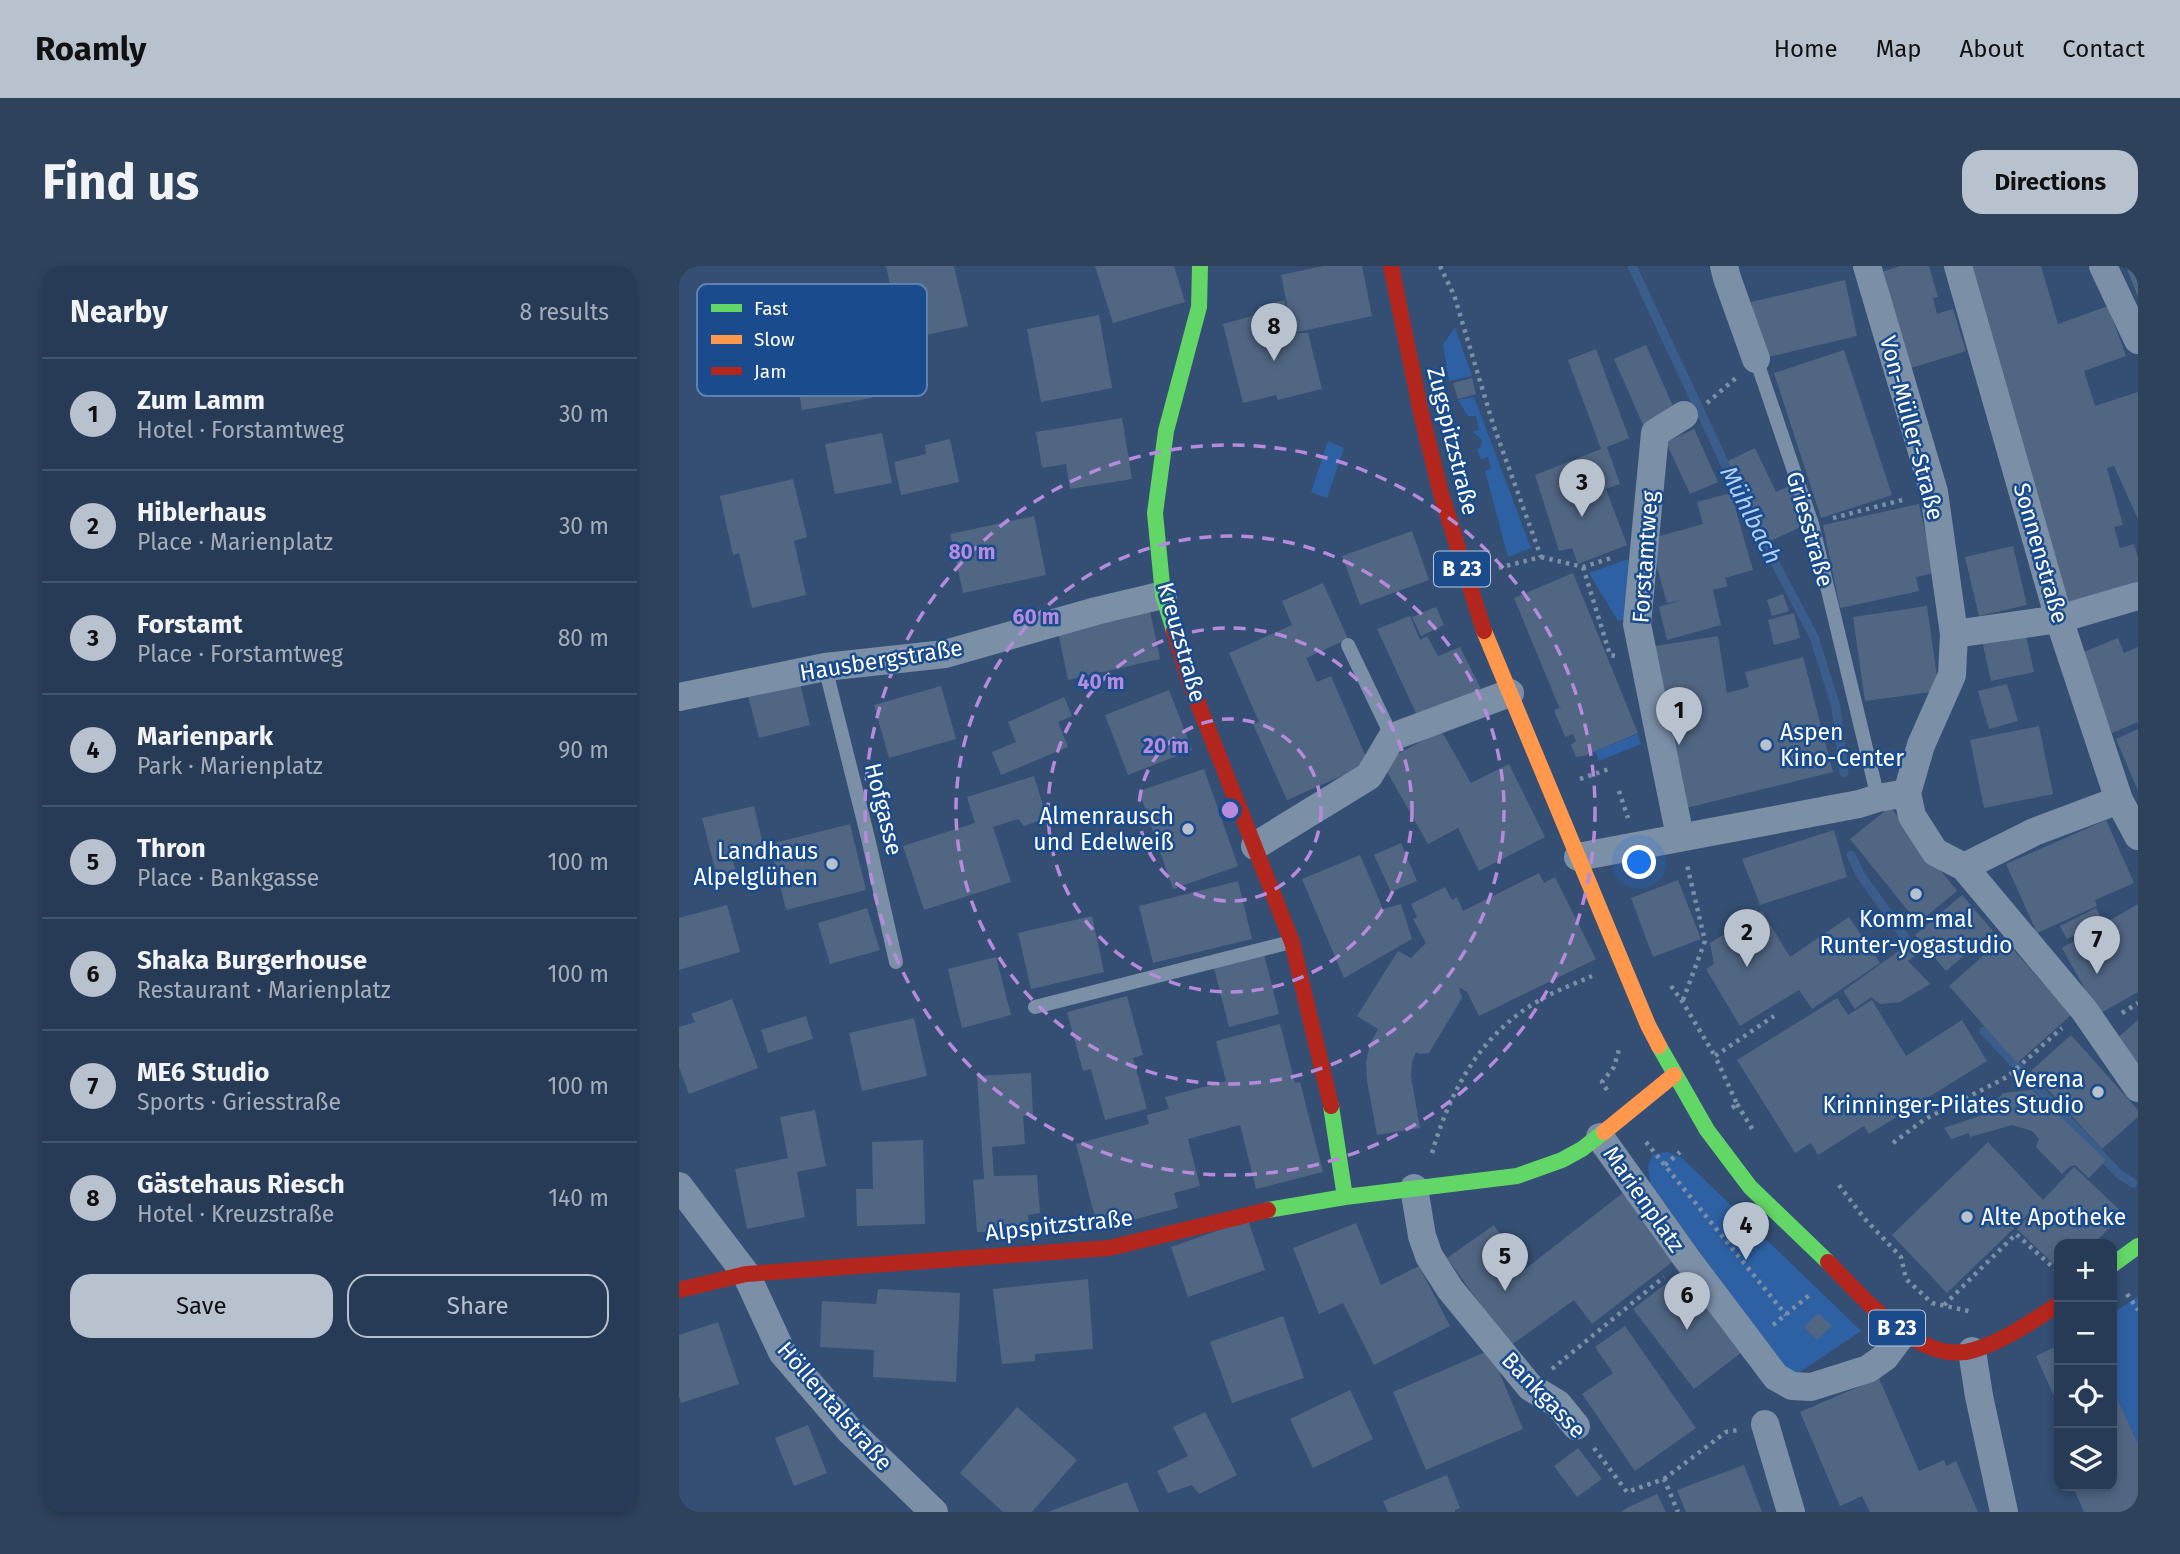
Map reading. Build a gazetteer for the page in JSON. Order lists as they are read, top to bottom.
{
  "streets": {
    "street": [
      "Von-Müller-Straße",
      "Zugspitzstraße",
      "Griesstraße",
      "Sonnenstraße",
      "Forstamtweg",
      "B 23",
      "Kreuzstraße",
      "Hausbergstraße",
      "Marienplatz",
      "Alpspitzstraße",
      "Bankgasse",
      "Höllentalstraße"
    ],
    "lane": ["Hofgasse"]
  },
  "crossings": [
    ["Zugspitzstraße", "B 23"],
    ["B 23", "Marienplatz"],
    ["Kreuzstraße", "Hausbergstraße"],
    ["Kreuzstraße", "Alpspitzstraße"],
    ["Hausbergstraße", "Hofgasse"],
    ["Marienplatz", "Alpspitzstraße"],
    ["Marienplatz", "Bankgasse"],
    ["Alpspitzstraße", "Bankgasse"],
    ["Alpspitzstraße", "Höllentalstraße"]
  ],
  "water": ["Mühlbach"],
  "places": [
    "Aspen Kino-Center",
    "Almenrausch und Edelweiß",
    "Landhaus Alpelglühen",
    "Komm-mal Runter-yogastudio",
    "Verena Krinninger-Pilates Studio",
    "Alte Apotheke"
  ],
  "legend": ["Fast", "Slow", "Jam"],
  "page": {
    "header": "Roamly",
    "nav": [
      "Home",
      "Map",
      "About",
      "Contact"
    ],
    "buttons": [
      "Directions",
      ["Save", "Share"]
    ],
    "title": "Find us",
    "heading": ["Nearby", "8 results"],
    "pins": [
      "8",
      "3",
      "1",
      "2",
      "7",
      "4",
      "5",
      "6"
    ],
    "list": [
      {
        "mark": "1",
        "name": "Zum Lamm",
        "note": "Hotel · Forstamtweg",
        "value": "30 m"
      },
      {
        "mark": "2",
        "name": "Hiblerhaus",
        "note": "Place · Marienplatz",
        "value": "30 m"
      },
      {
        "mark": "3",
        "name": "Forstamt",
        "note": "Place · Forstamtweg",
        "value": "80 m"
      },
      {
        "mark": "4",
        "name": "Marienpark",
        "note": "Park · Marienplatz",
        "value": "90 m"
      },
      {
        "mark": "5",
        "name": "Thron",
        "note": "Place · Bankgasse",
        "value": "100 m"
      },
      {
        "mark": "6",
        "name": "Shaka Burgerhouse",
        "note": "Restaurant · Marienplatz",
        "value": "100 m"
      },
      {
        "mark": "7",
        "name": "ME6 Studio",
        "note": "Sports · Griesstraße",
        "value": "100 m"
      },
      {
        "mark": "8",
        "name": "Gästehaus Riesch",
        "note": "Hotel · Kreuzstraße",
        "value": "140 m"
      }
    ],
    "map_buttons": ["+", "−"]
  },
  "rings": [
    "80 m",
    "60 m",
    "40 m",
    "20 m"
  ]
}
